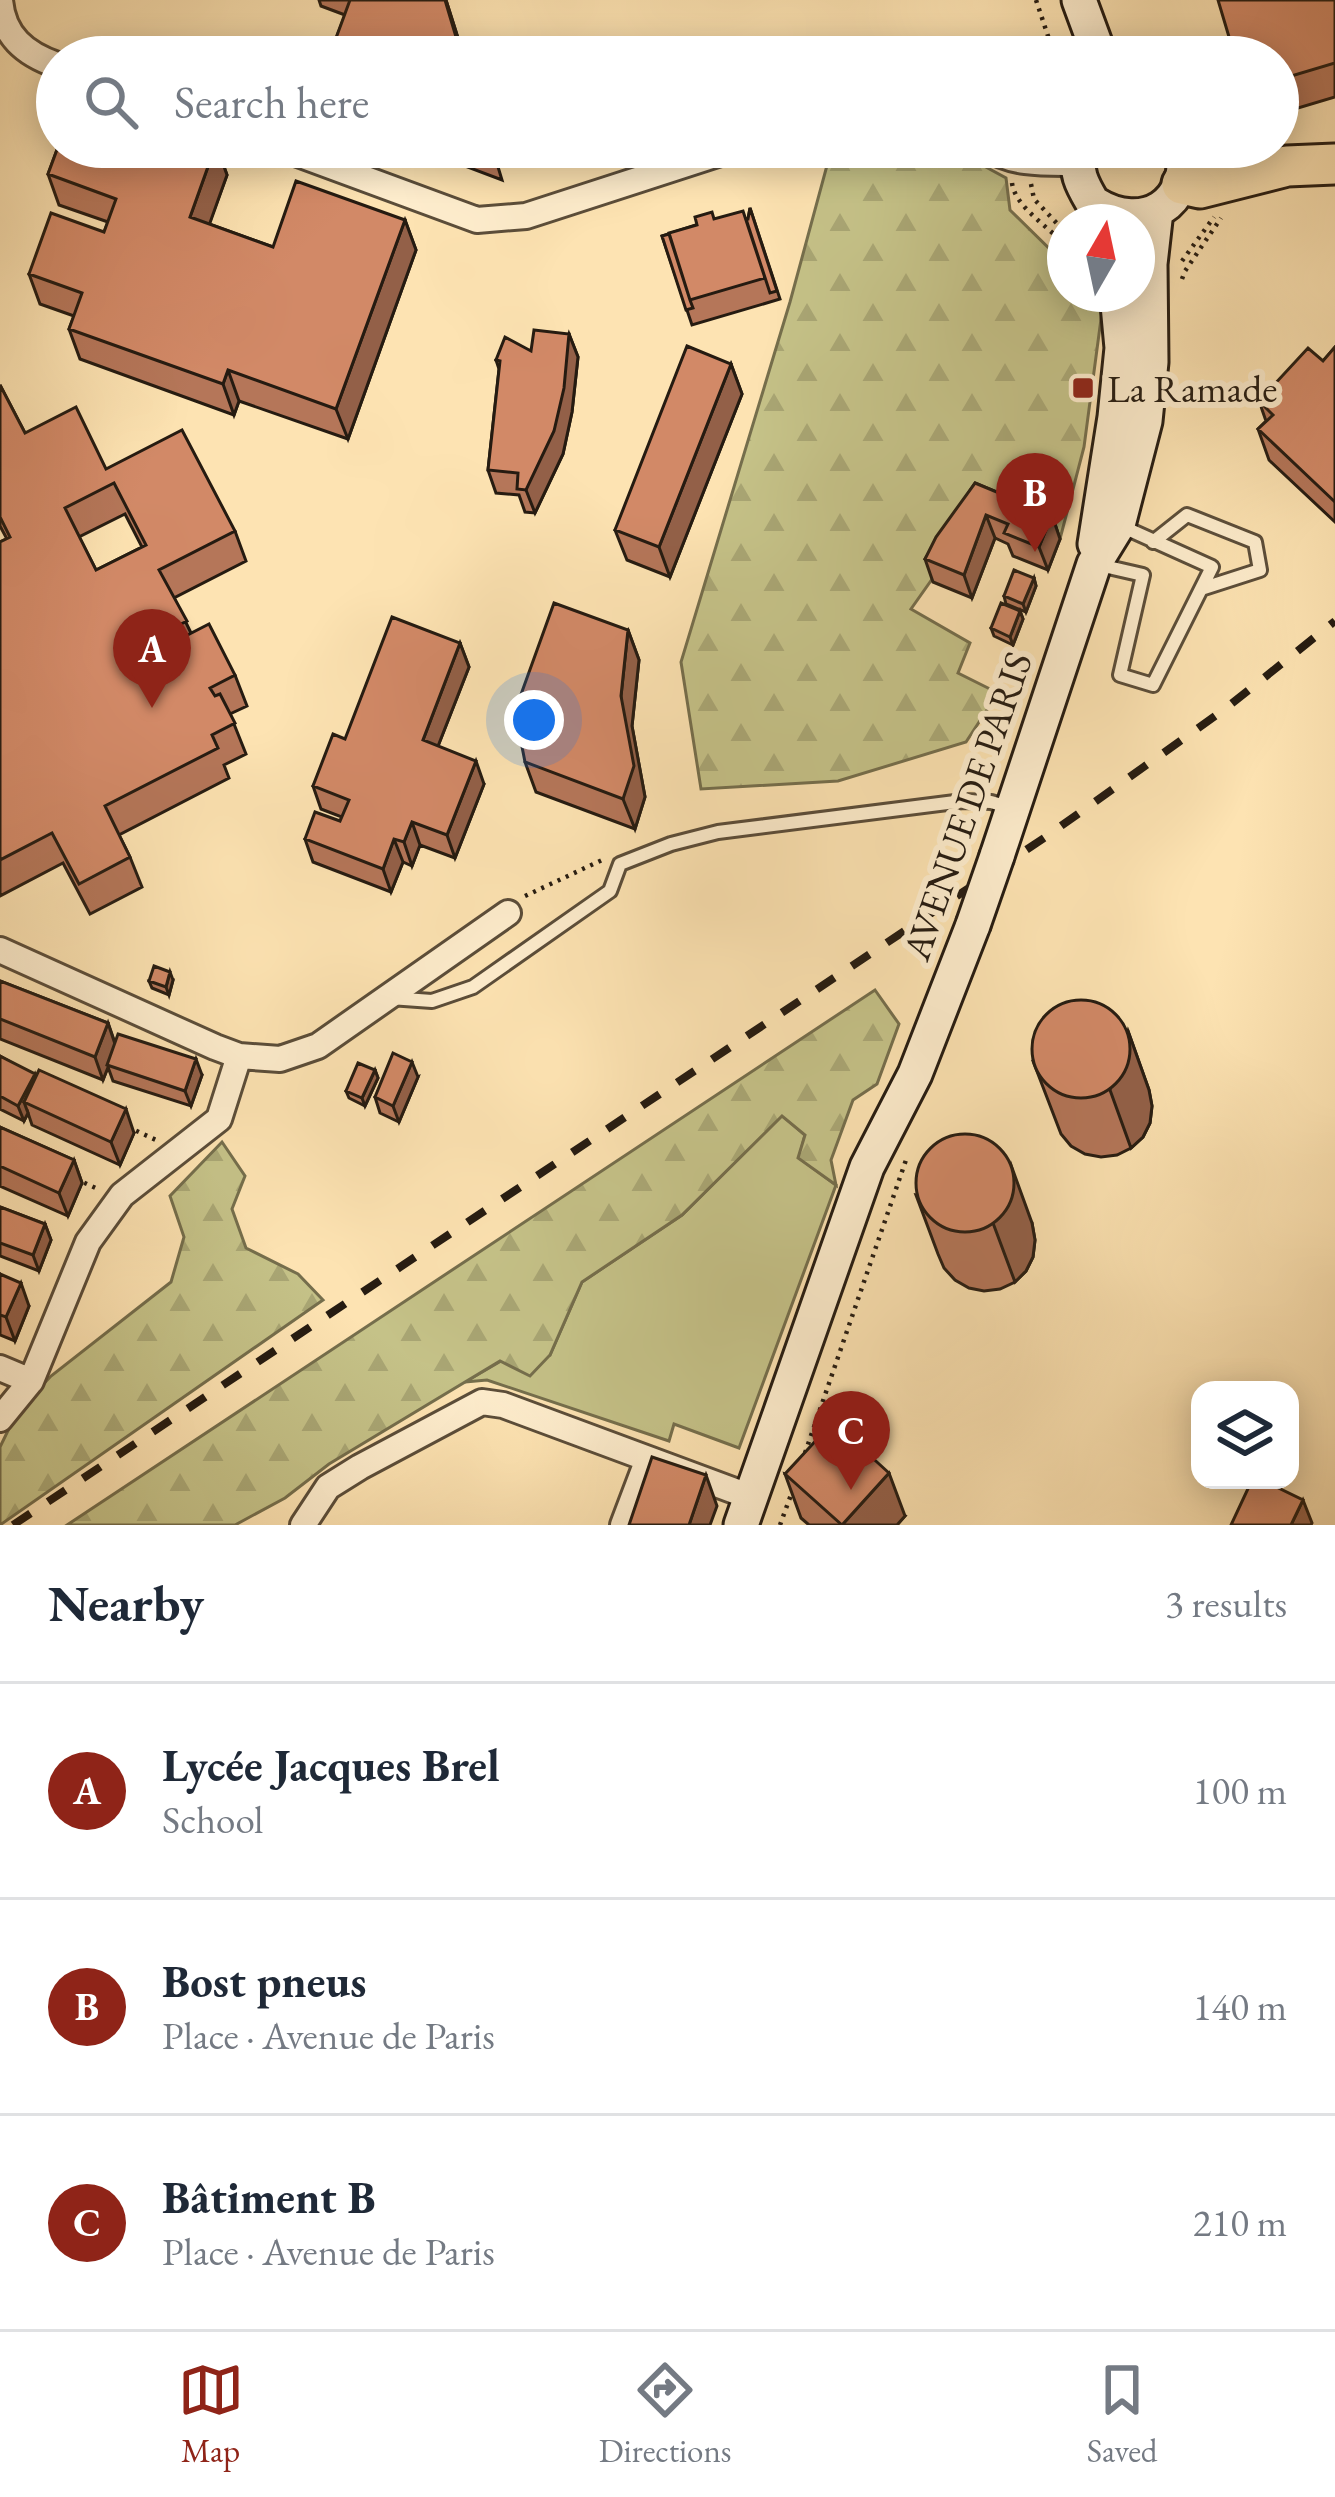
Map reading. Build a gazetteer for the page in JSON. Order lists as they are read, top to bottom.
{
  "streets": {
    "main road": ["AVENUE DE PARIS"]
  },
  "places": {
    "transit": ["La Ramade"]
  },
  "north": "top",
  "page": {
    "search": "Search here",
    "pins": ["B", "A", "C"],
    "heading": ["Nearby", "3 results"],
    "list": [
      {
        "mark": "A",
        "name": "Lycée Jacques Brel",
        "note": "School",
        "value": "100 m"
      },
      {
        "mark": "B",
        "name": "Bost pneus",
        "note": "Place · Avenue de Paris",
        "value": "140 m"
      },
      {
        "mark": "C",
        "name": "Bâtiment B",
        "note": "Place · Avenue de Paris",
        "value": "210 m"
      }
    ],
    "nav": ["Map", "Directions", "Saved"]
  }
}
